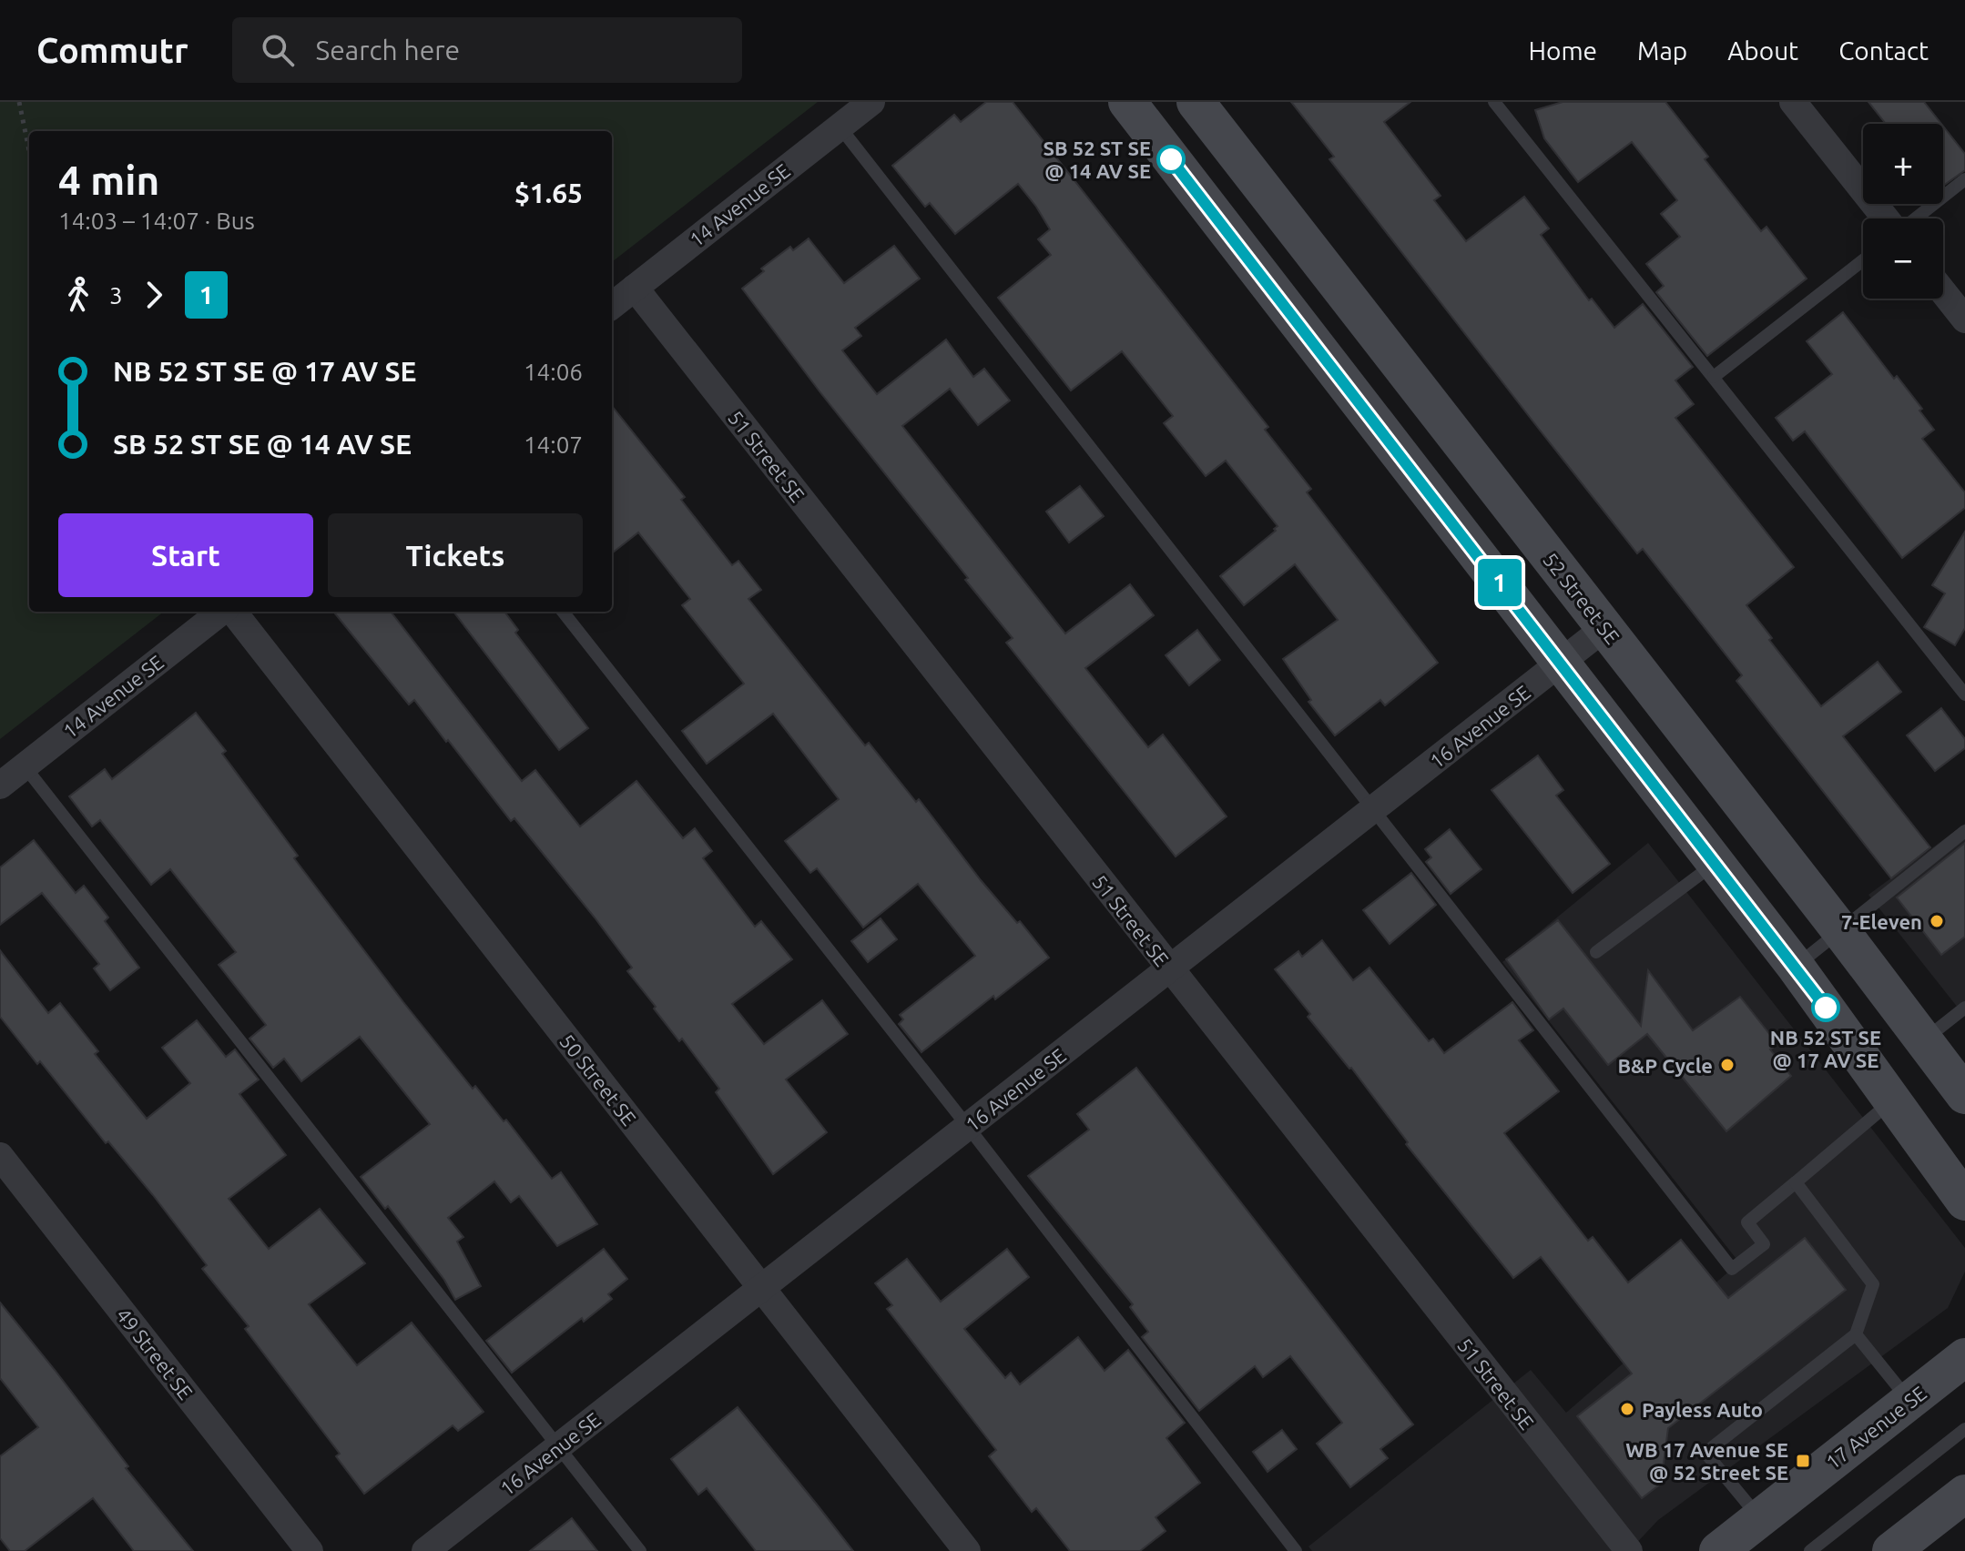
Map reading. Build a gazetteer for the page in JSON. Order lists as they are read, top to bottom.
{
  "streets": {
    "main road": ["52 Street SE", "17 Avenue SE"],
    "street": [
      "14 Avenue SE",
      "51 Street SE",
      "16 Avenue SE",
      "50 Street SE",
      "49 Street SE"
    ]
  },
  "crossings": [
    ["14 Avenue SE", "51 Street SE"],
    ["51 Street SE", "16 Avenue SE"],
    ["52 Street SE", "16 Avenue SE"],
    ["16 Avenue SE", "50 Street SE"]
  ],
  "places": {
    "other": [
      "SB 52 ST SE @ 14 AV SE",
      "7-Eleven",
      "NB 52 ST SE @ 17 AV SE",
      "B&P Cycle",
      "Payless Auto"
    ],
    "transit": ["WB 17 Avenue SE @ 52 Street SE"]
  },
  "lines": ["bus line 1"],
  "page": {
    "header": "Commutr",
    "search": "Search here",
    "nav": [
      "Home",
      "Map",
      "About",
      "Contact"
    ],
    "on_map": "1",
    "map_buttons": ["+", "−"],
    "heading": ["4 min", "14:03 – 14:07 · Bus", "$1.65"],
    "legs": ["3", "1"],
    "list": [
      {
        "name": "NB 52 ST SE @ 17 AV SE",
        "value": "14:06"
      },
      {
        "name": "SB 52 ST SE @ 14 AV SE",
        "value": "14:07"
      }
    ],
    "buttons": ["Start", "Tickets"]
  }
}
